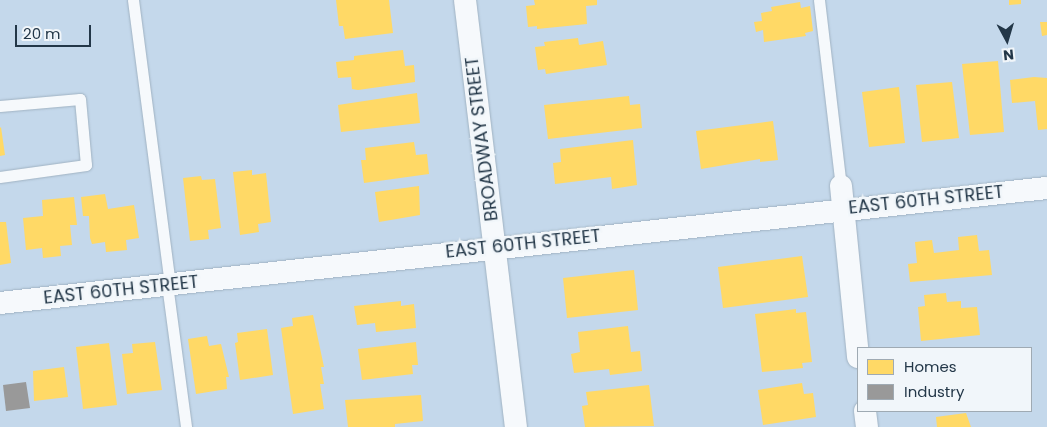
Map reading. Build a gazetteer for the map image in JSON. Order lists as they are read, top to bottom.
{
  "streets": {
    "street": ["BROADWAY STREET", "EAST 60TH STREET"]
  },
  "crossings": [
    ["BROADWAY STREET", "EAST 60TH STREET"]
  ],
  "legend": ["Homes", "Industry"],
  "scale_bar": "20 m",
  "north": "bottom"
}
